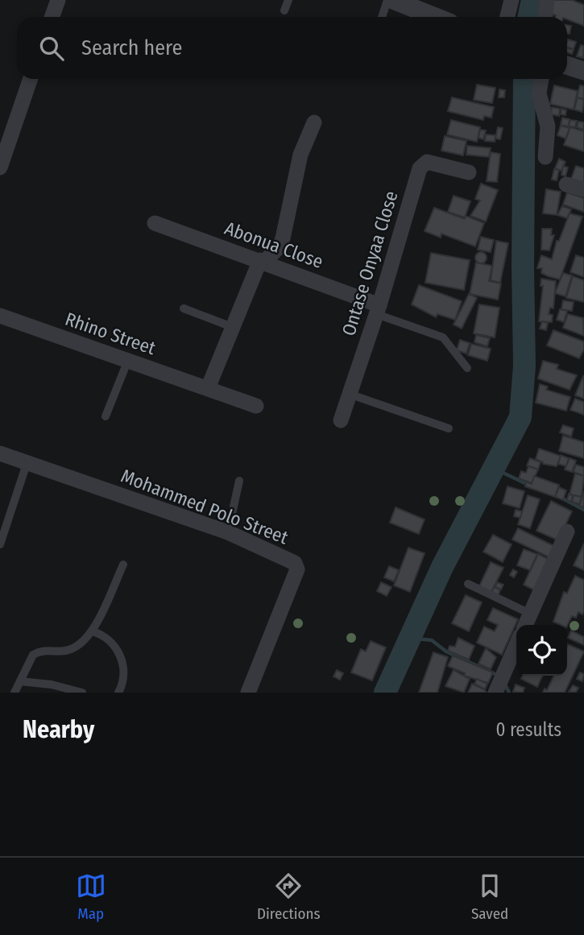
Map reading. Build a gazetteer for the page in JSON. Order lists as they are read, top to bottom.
{
  "streets": {
    "street": [
      "Abonua Close",
      "Ontase Onyaa Close",
      "Rhino Street",
      "Mohammed Polo Street"
    ]
  },
  "crossings": [
    ["Abonua Close", "Ontase Onyaa Close"]
  ],
  "page": {
    "search": "Search here",
    "heading": ["Nearby", "0 results"],
    "nav": ["Map", "Directions", "Saved"]
  }
}
